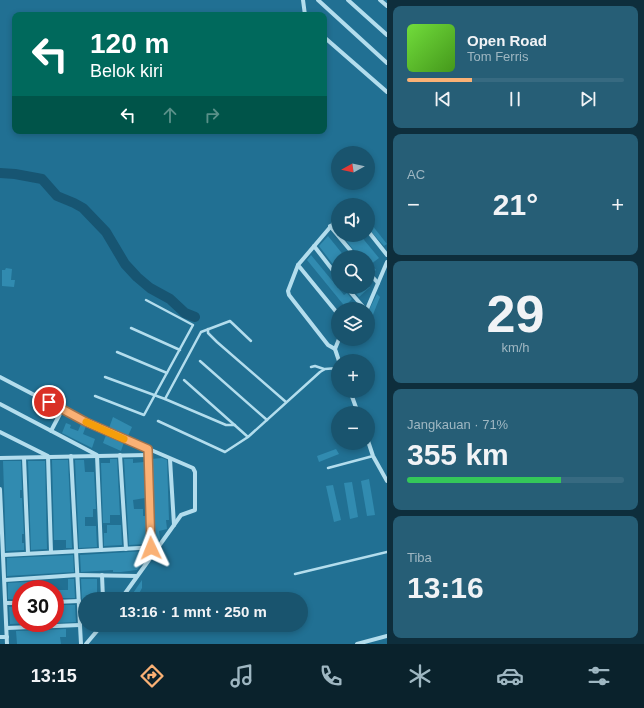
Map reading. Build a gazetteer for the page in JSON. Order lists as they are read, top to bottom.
{
  "north": "left",
  "page": {
    "turn": ["120 m", "Belok kiri"],
    "song": ["Open Road", "Tom Ferris"],
    "tile": [
      "AC",
      ["29", "km/h"],
      ["Jangkauan · 71%", "355 km"],
      ["Tiba", "13:16"]
    ],
    "map_buttons": ["+", "−"],
    "heat": ["−", "21°", "+"],
    "limit": "30",
    "trip": "13:16 · 1 mnt · 250 m",
    "tabs": "13:15"
  }
}
